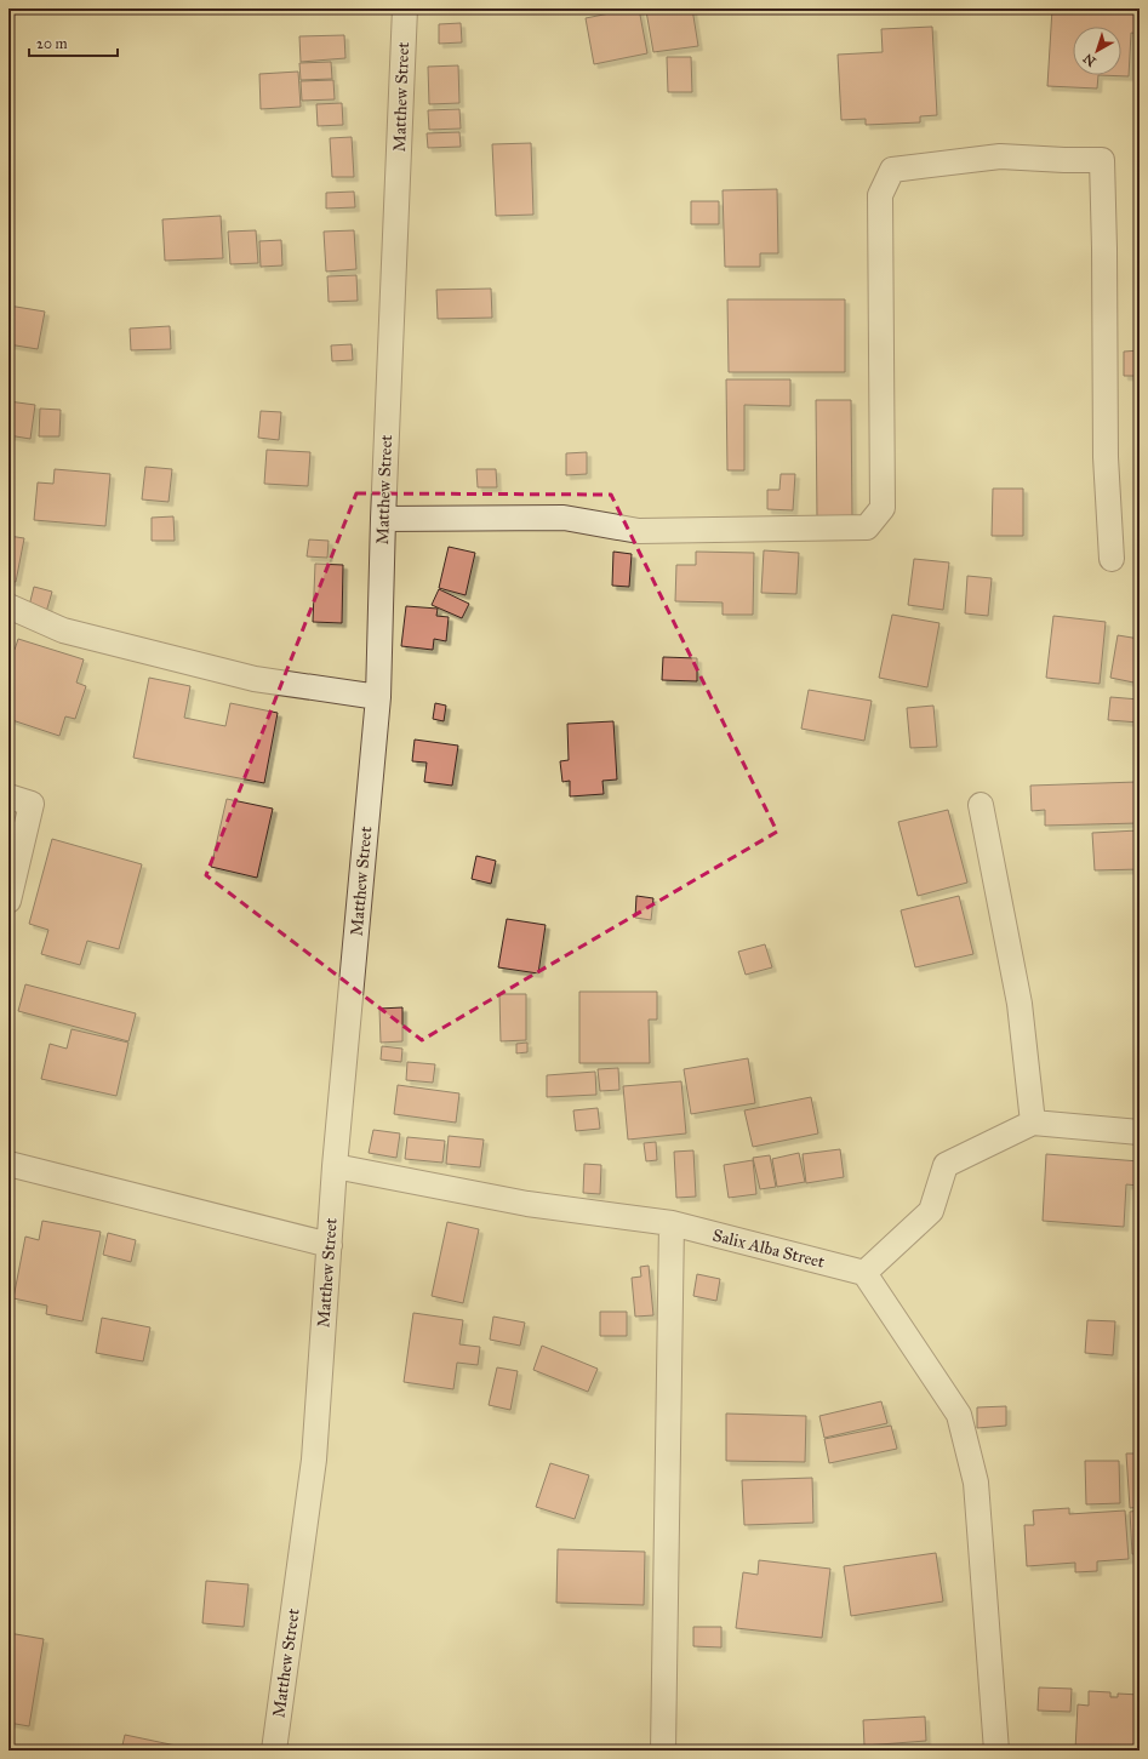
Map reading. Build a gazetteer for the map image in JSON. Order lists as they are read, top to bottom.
{
  "streets": {
    "street": ["Matthew Street", "Salix Alba Street"]
  },
  "crossings": [
    ["Matthew Street", "Salix Alba Street"]
  ],
  "scale_bar": "20 m",
  "north": "bottom left"
}
